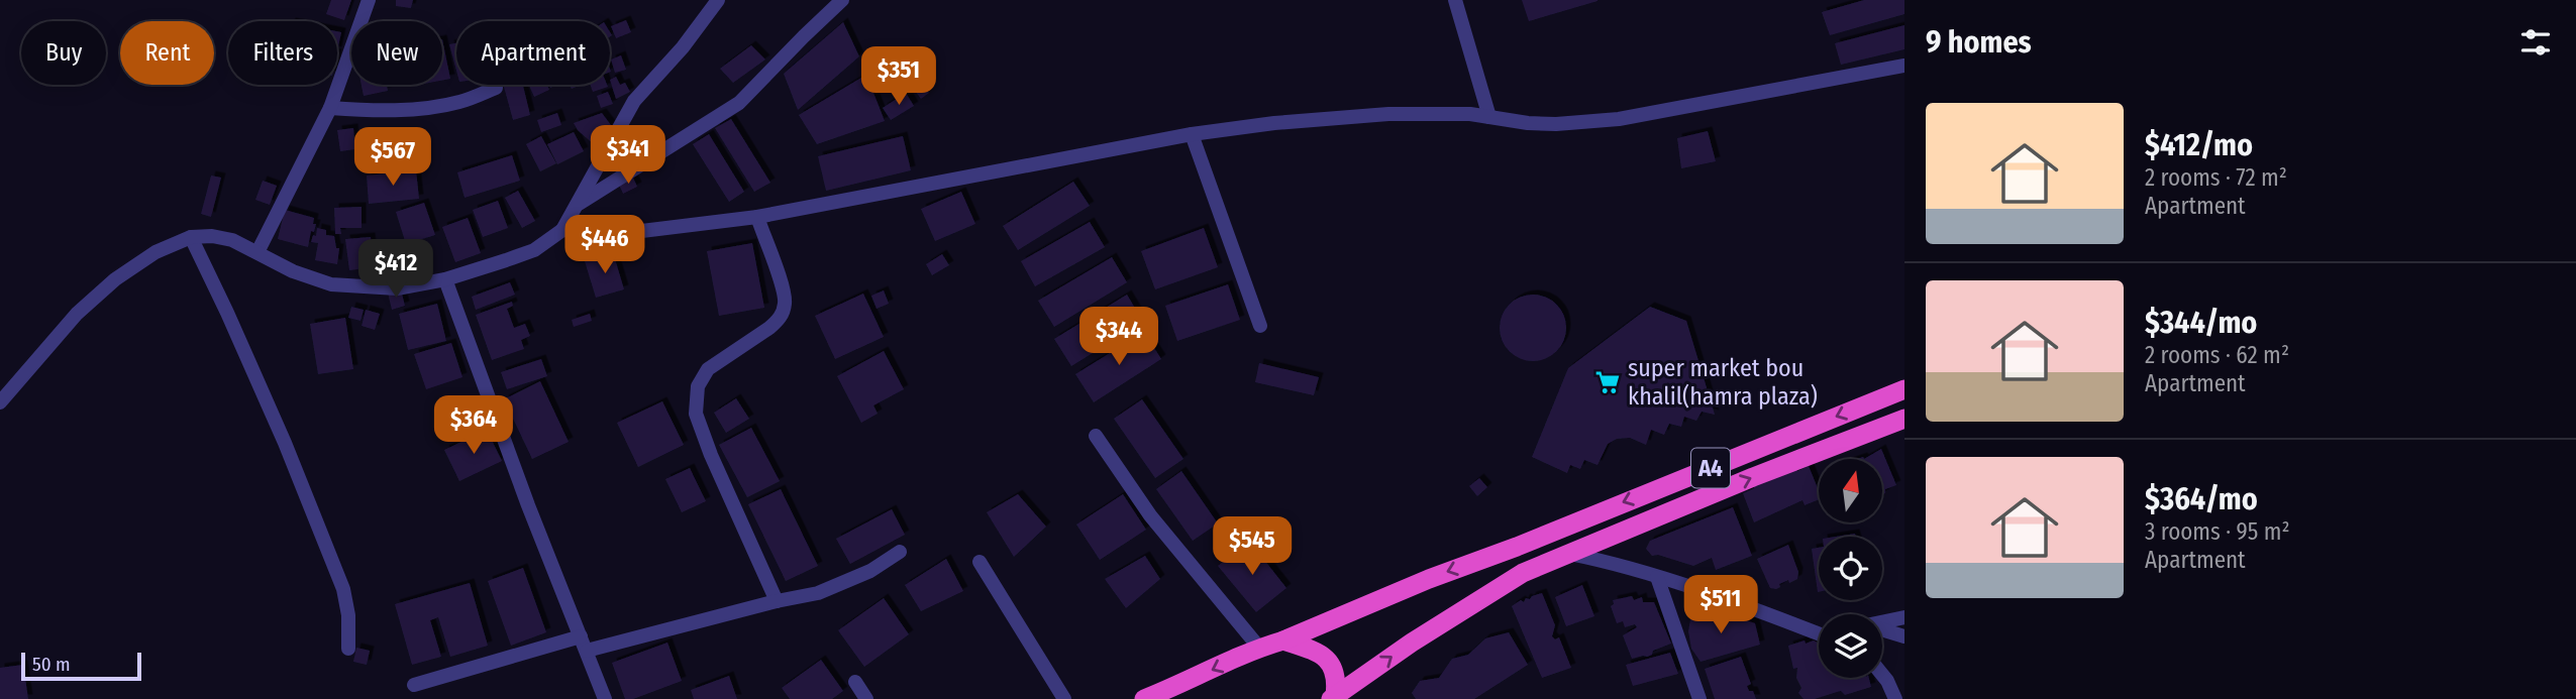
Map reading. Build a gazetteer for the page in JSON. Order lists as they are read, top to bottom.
{
  "streets": {
    "highway": ["A4"]
  },
  "places": {
    "supermarket": ["super market bou khalil(hamra plaza)"]
  },
  "scale_bar": "50 m",
  "north": "top",
  "page": {
    "heading": "9 homes",
    "chip": [
      "Buy",
      "Rent",
      "Filters",
      "New",
      "Apartment"
    ],
    "price": [
      "$351",
      "$341",
      "$567",
      "$446",
      "$412",
      "$344",
      "$364",
      "$545",
      "$511"
    ],
    "list": [
      {
        "name": "$412/mo",
        "note": "2 rooms · 72 m² · Apartment"
      },
      {
        "name": "$344/mo",
        "note": "2 rooms · 62 m² · Apartment"
      },
      {
        "name": "$364/mo",
        "note": "3 rooms · 95 m² · Apartment"
      }
    ],
    "scale": "50 m"
  }
}
